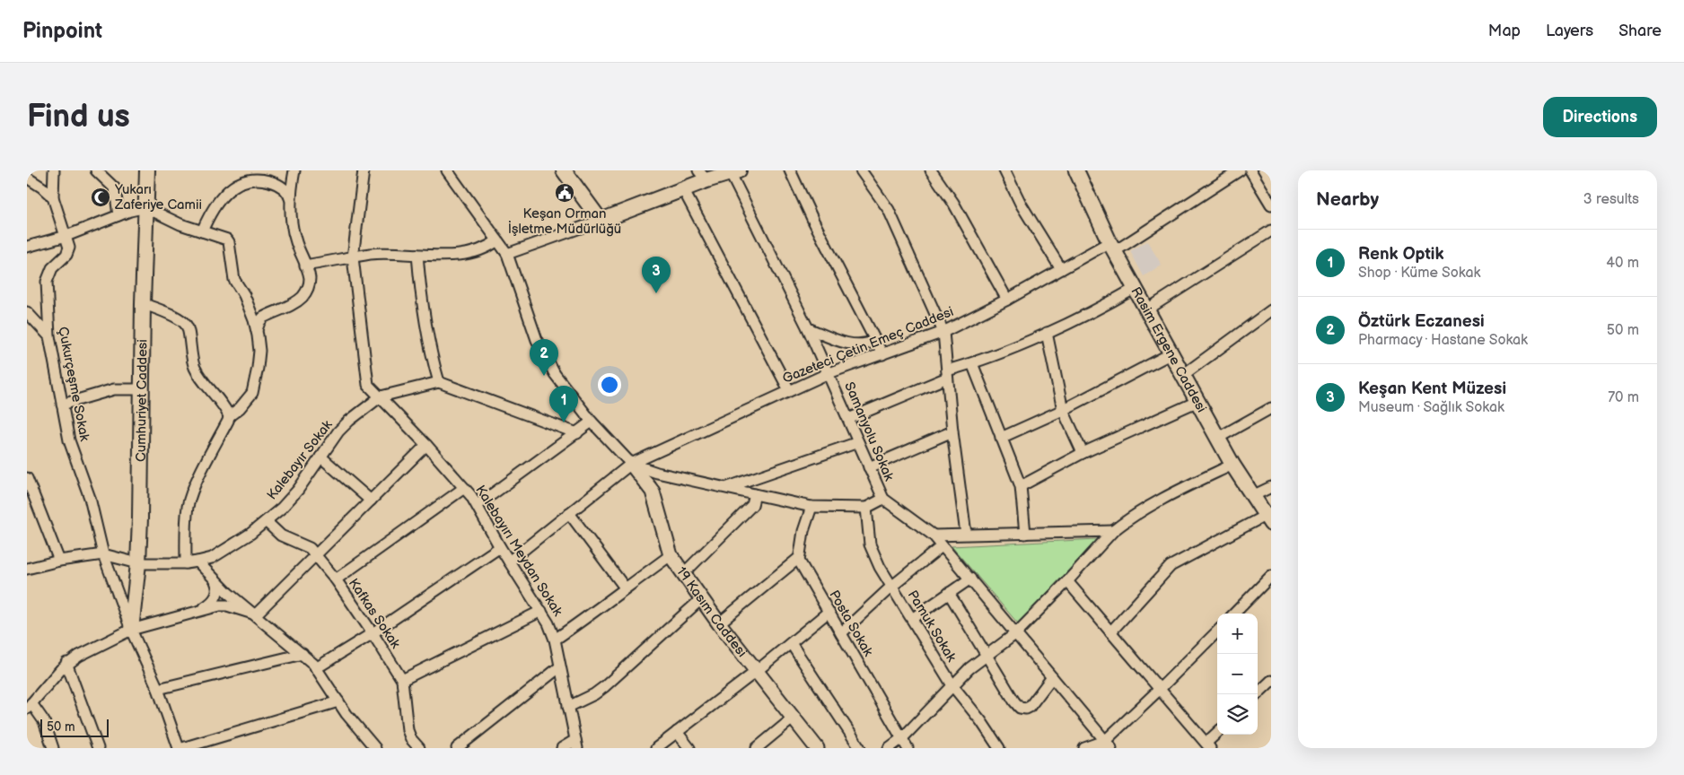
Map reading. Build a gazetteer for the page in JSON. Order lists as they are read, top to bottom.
{
  "streets": {
    "main road": ["Rasim Ergene Caddesi", "Cumhuriyet Caddesi"],
    "street": [
      "Gazeteci Çetin Emeç Caddesi",
      "Çukurçeşme Sokak",
      "Samanyolu Sokak",
      "Kalebayır Sokak",
      "Kalebayırı Meydan Sokak",
      "19 Kasım Caddesi",
      "Kafkas Sokak",
      "Posta Sokak",
      "Pamuk Sokak"
    ]
  },
  "crossings": [
    ["Gazeteci Çetin Emeç Caddesi", "Rasim Ergene Caddesi"],
    ["Gazeteci Çetin Emeç Caddesi", "Samanyolu Sokak"],
    ["Gazeteci Çetin Emeç Caddesi", "Kalebayırı Meydan Sokak"],
    ["Gazeteci Çetin Emeç Caddesi", "19 Kasım Caddesi"],
    ["Çukurçeşme Sokak", "Cumhuriyet Caddesi"],
    ["Çukurçeşme Sokak", "Kalebayır Sokak"],
    ["Cumhuriyet Caddesi", "Kalebayır Sokak"],
    ["Kalebayır Sokak", "Kalebayırı Meydan Sokak"],
    ["Kalebayır Sokak", "Kafkas Sokak"]
  ],
  "places": {
    "public building": ["Keşan Orman İşletme Müdürlüğü"],
    "mosque": ["Yukarı Zaferiye Camii"]
  },
  "scale_bar": "50 m",
  "page": {
    "header": "Pinpoint",
    "nav": ["Map", "Layers", "Share"],
    "buttons": "Directions",
    "title": "Find us",
    "heading": ["Nearby", "3 results"],
    "list": [
      {
        "mark": "1",
        "name": "Renk Optik",
        "note": "Shop · Küme Sokak",
        "value": "40 m"
      },
      {
        "mark": "2",
        "name": "Öztürk Eczanesi",
        "note": "Pharmacy · Hastane Sokak",
        "value": "50 m"
      },
      {
        "mark": "3",
        "name": "Keşan Kent Müzesi",
        "note": "Museum · Sağlık Sokak",
        "value": "70 m"
      }
    ],
    "pins": ["3", "2", "1"],
    "map_buttons": ["+", "−"],
    "scale": "50 m"
  }
}
